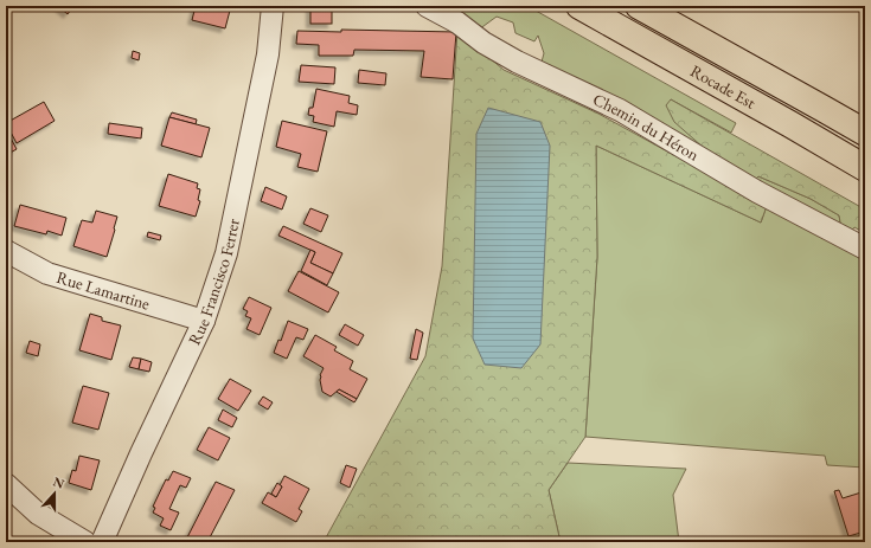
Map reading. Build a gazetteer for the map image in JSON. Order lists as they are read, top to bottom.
{
  "streets": {
    "highway": ["Rocade Est"],
    "street": ["Chemin du Héron", "Rue Francisco Ferrer", "Rue Lamartine"]
  },
  "crossings": [
    ["Rue Francisco Ferrer", "Rue Lamartine"]
  ],
  "north": "top"
}
